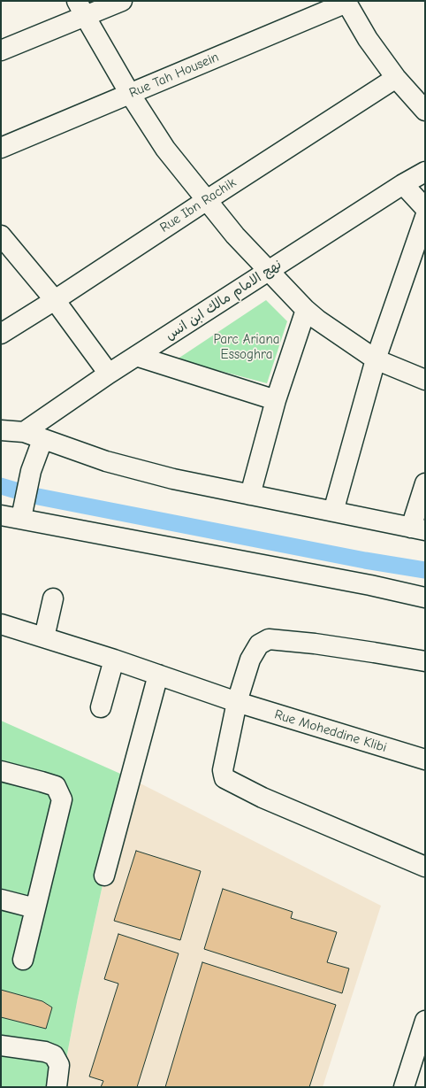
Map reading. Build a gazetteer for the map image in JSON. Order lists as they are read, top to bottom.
{
  "streets": {
    "street": [
      "Rue Tah Housein",
      "Rue Ibn Rachik",
      "نهج الامام مالك ابن انس",
      "Rue Moheddine Klibi"
    ]
  },
  "parks": ["Parc Ariana Essoghra"]
}
